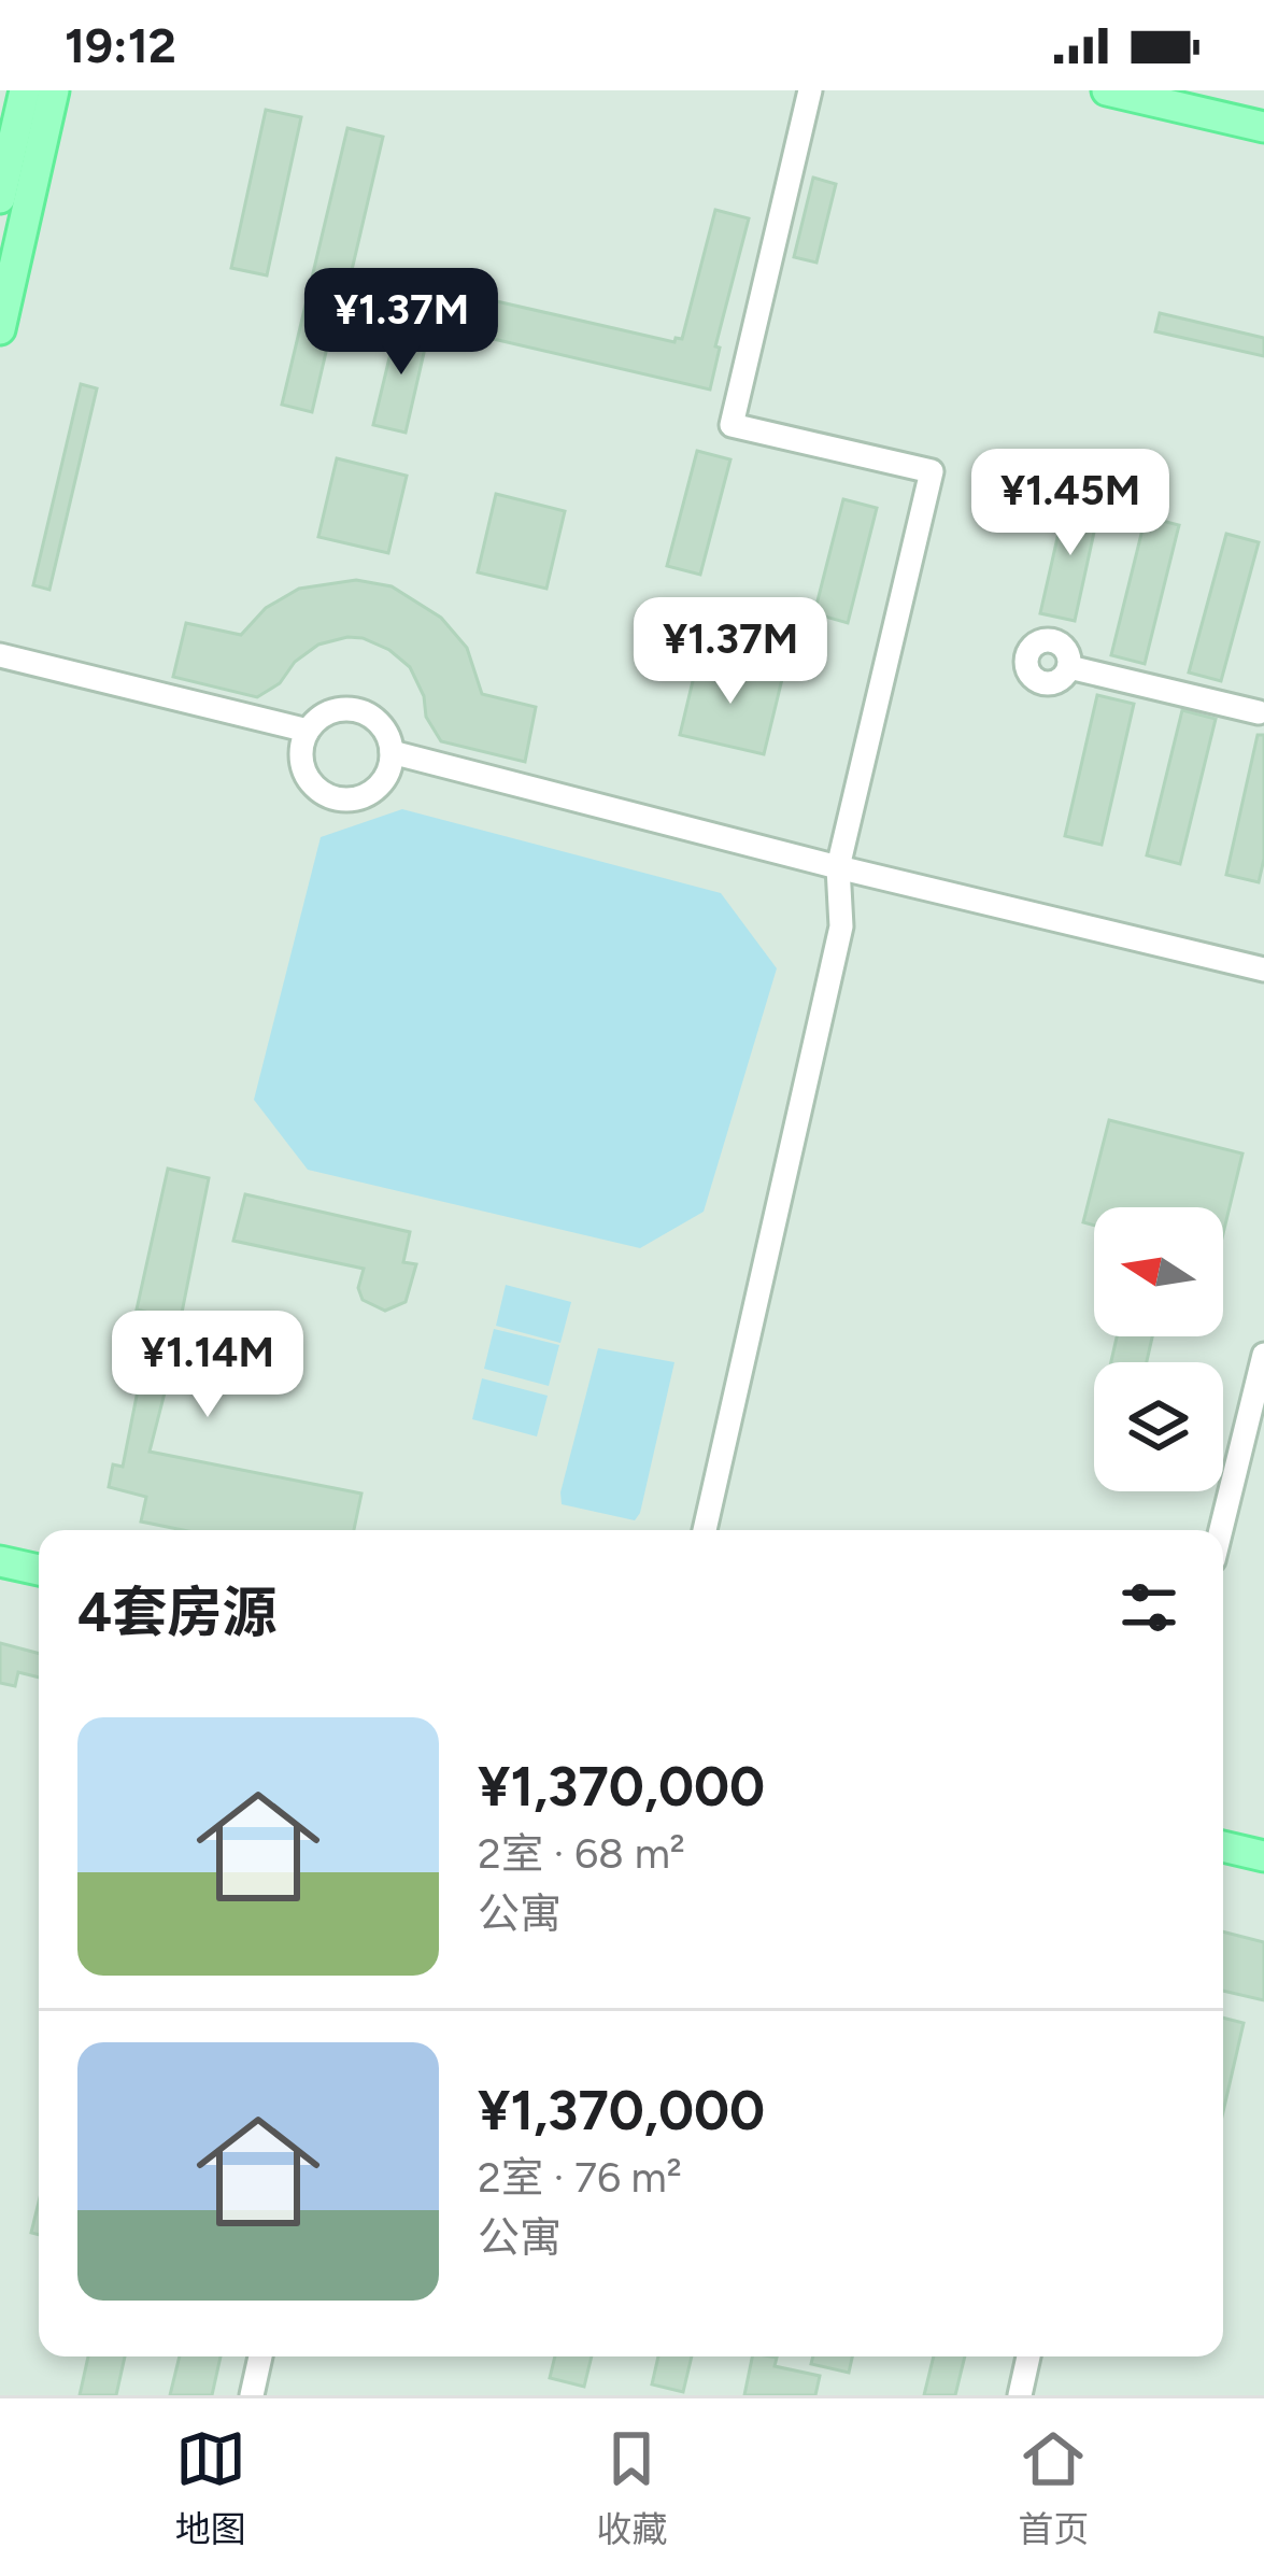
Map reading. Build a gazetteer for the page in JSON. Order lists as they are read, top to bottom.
{
  "north": "left",
  "page": {
    "status": "19:12",
    "price": [
      "¥1.37M",
      "¥1.45M",
      "¥1.37M",
      "¥1.14M"
    ],
    "heading": "4套房源",
    "list": [
      {
        "name": "¥1,370,000",
        "note": "2室 · 68 m² · 公寓"
      },
      {
        "name": "¥1,370,000",
        "note": "2室 · 76 m² · 公寓"
      }
    ],
    "tabs": ["地图", "收藏", "首页"]
  }
}
